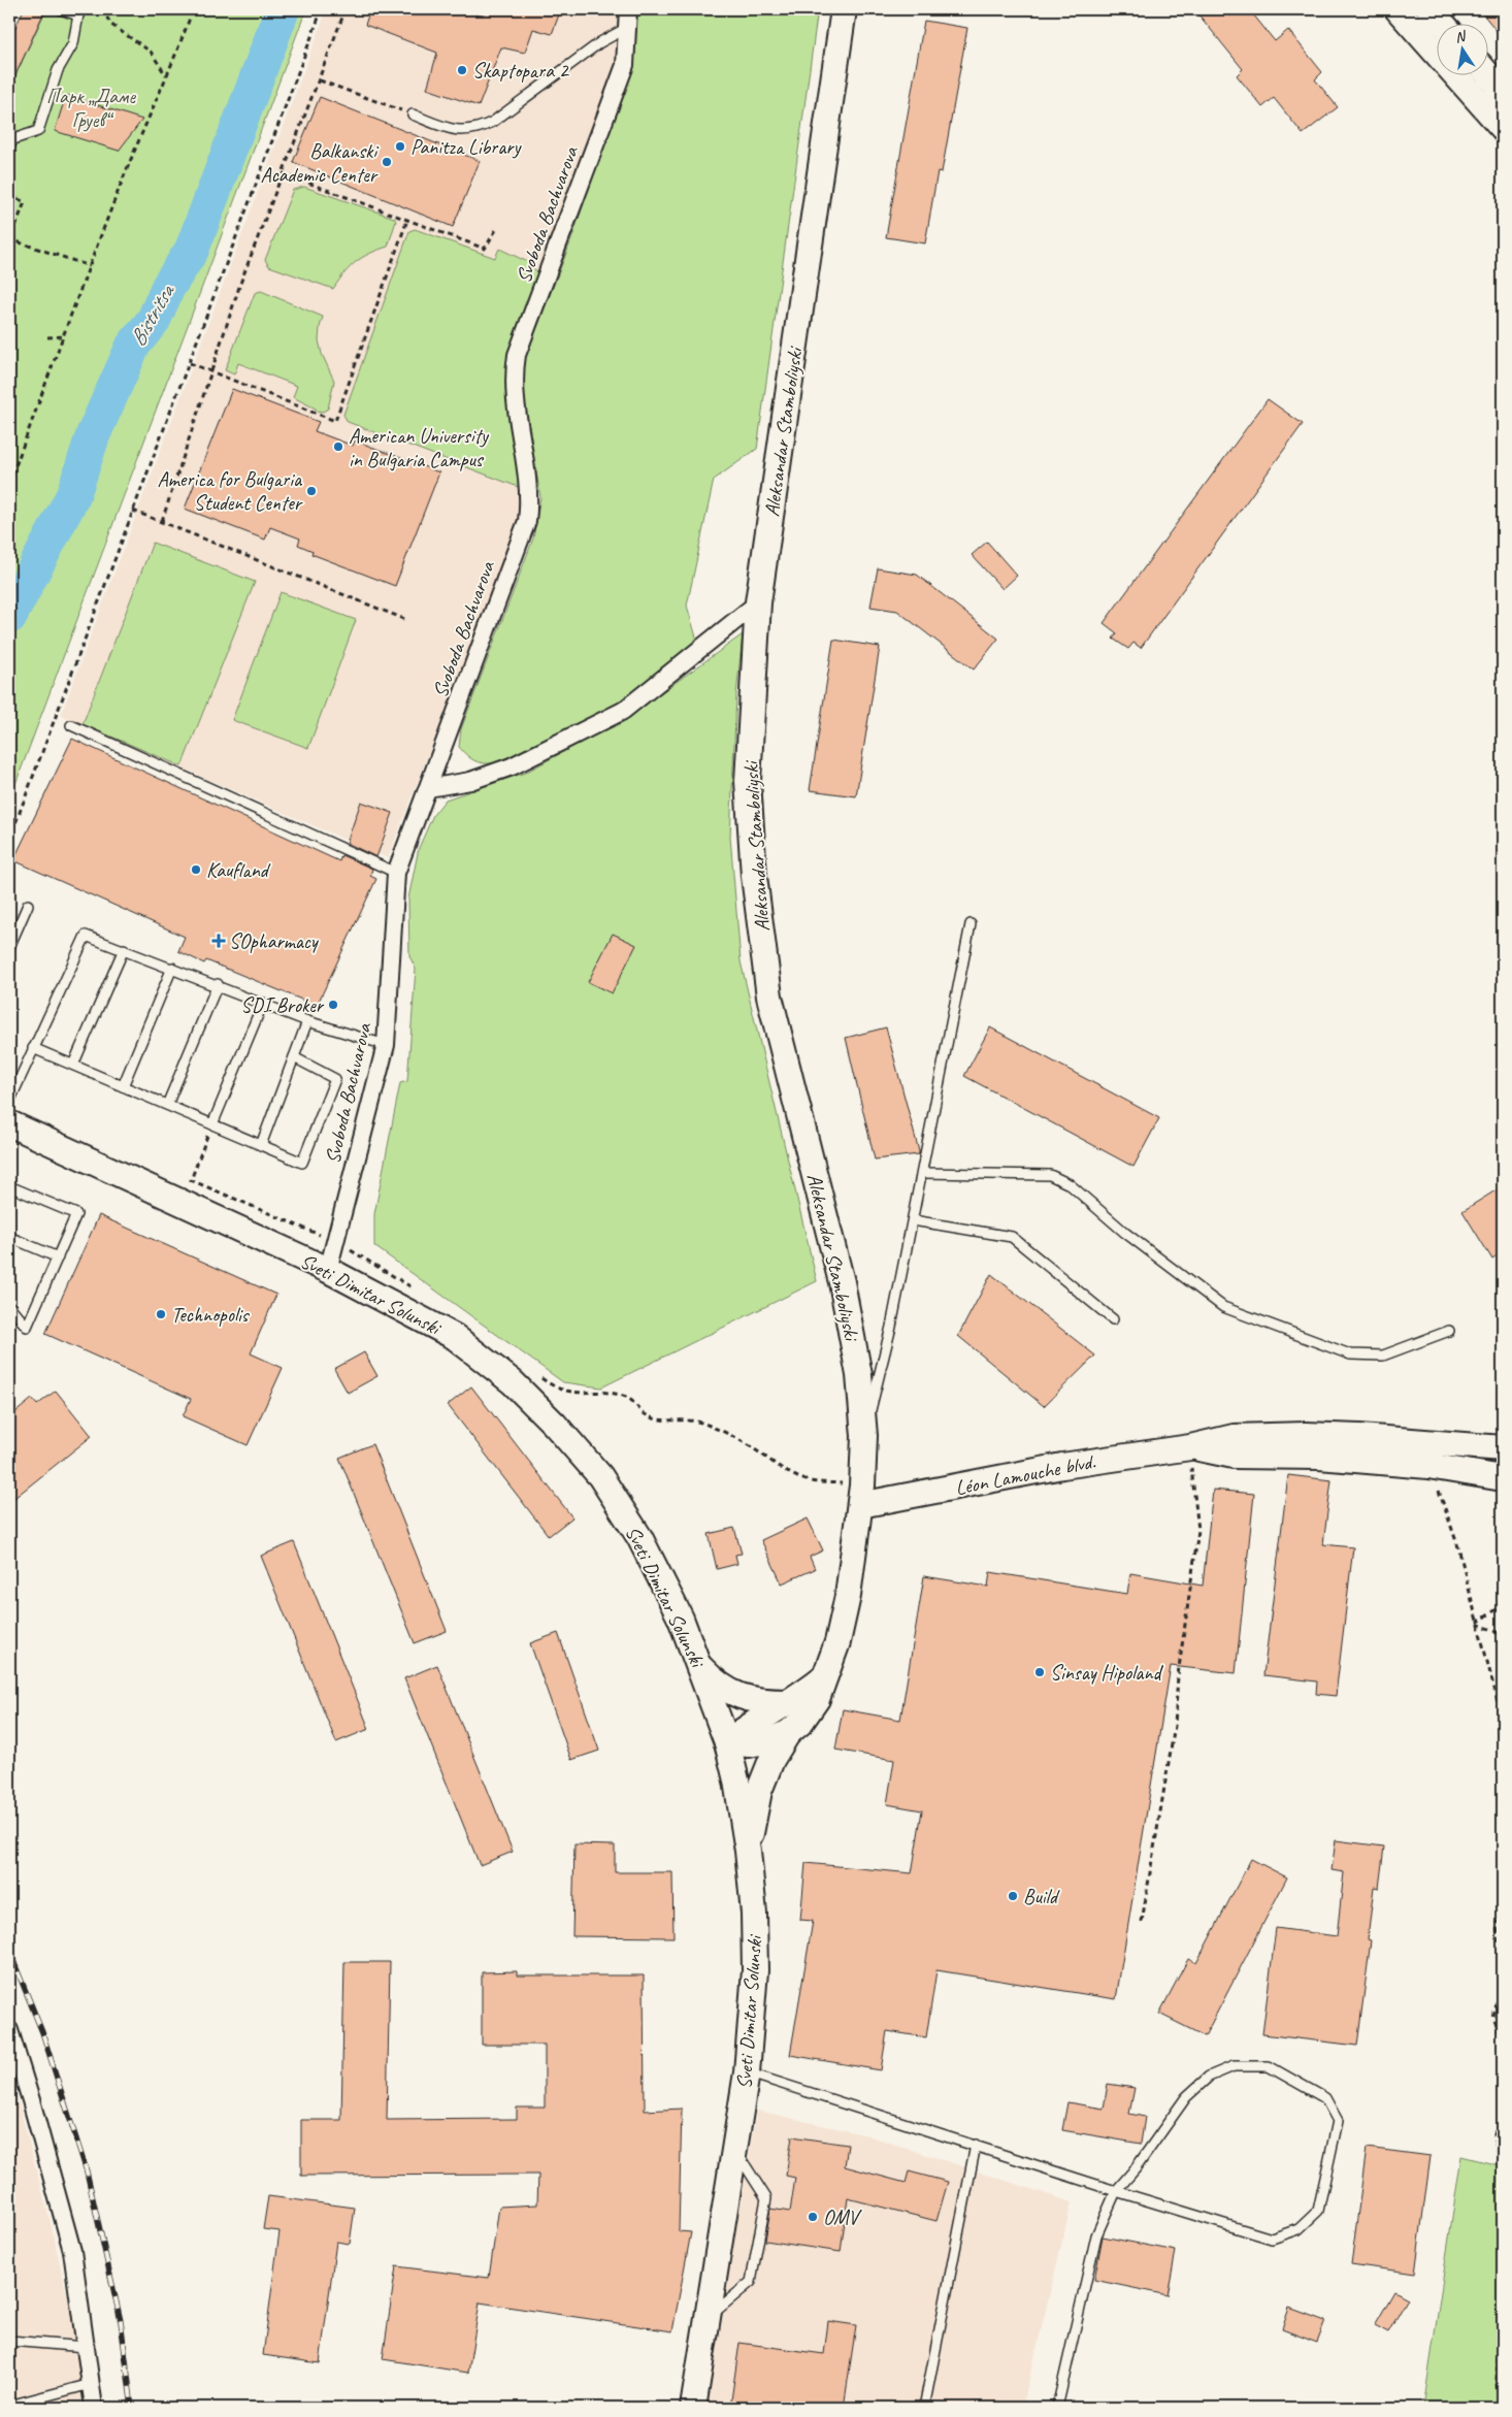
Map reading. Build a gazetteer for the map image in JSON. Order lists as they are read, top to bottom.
{
  "streets": {
    "street": [
      "Svoboda Bachvarova",
      "Aleksandar Stamboliyski",
      "Sveti Dimitar Solunski",
      "Léon Lamouche blvd."
    ]
  },
  "crossings": [
    ["Svoboda Bachvarova", "Sveti Dimitar Solunski"],
    ["Aleksandar Stamboliyski", "Léon Lamouche blvd."]
  ],
  "water": ["Bistritsa"],
  "parks": ["Парк „Даме Груев“"],
  "places": {
    "other": [
      "Skaptopara 2",
      "Panitza Library",
      "Balkanski Academic Center",
      "American University in Bulgaria Campus",
      "America for Bulgaria Student Center",
      "Kaufland",
      "SDI Broker",
      "Technopolis",
      "Sinsay Hipoland",
      "Build",
      "OMV"
    ],
    "health": ["SOpharmacy"]
  },
  "north": "top"
}
